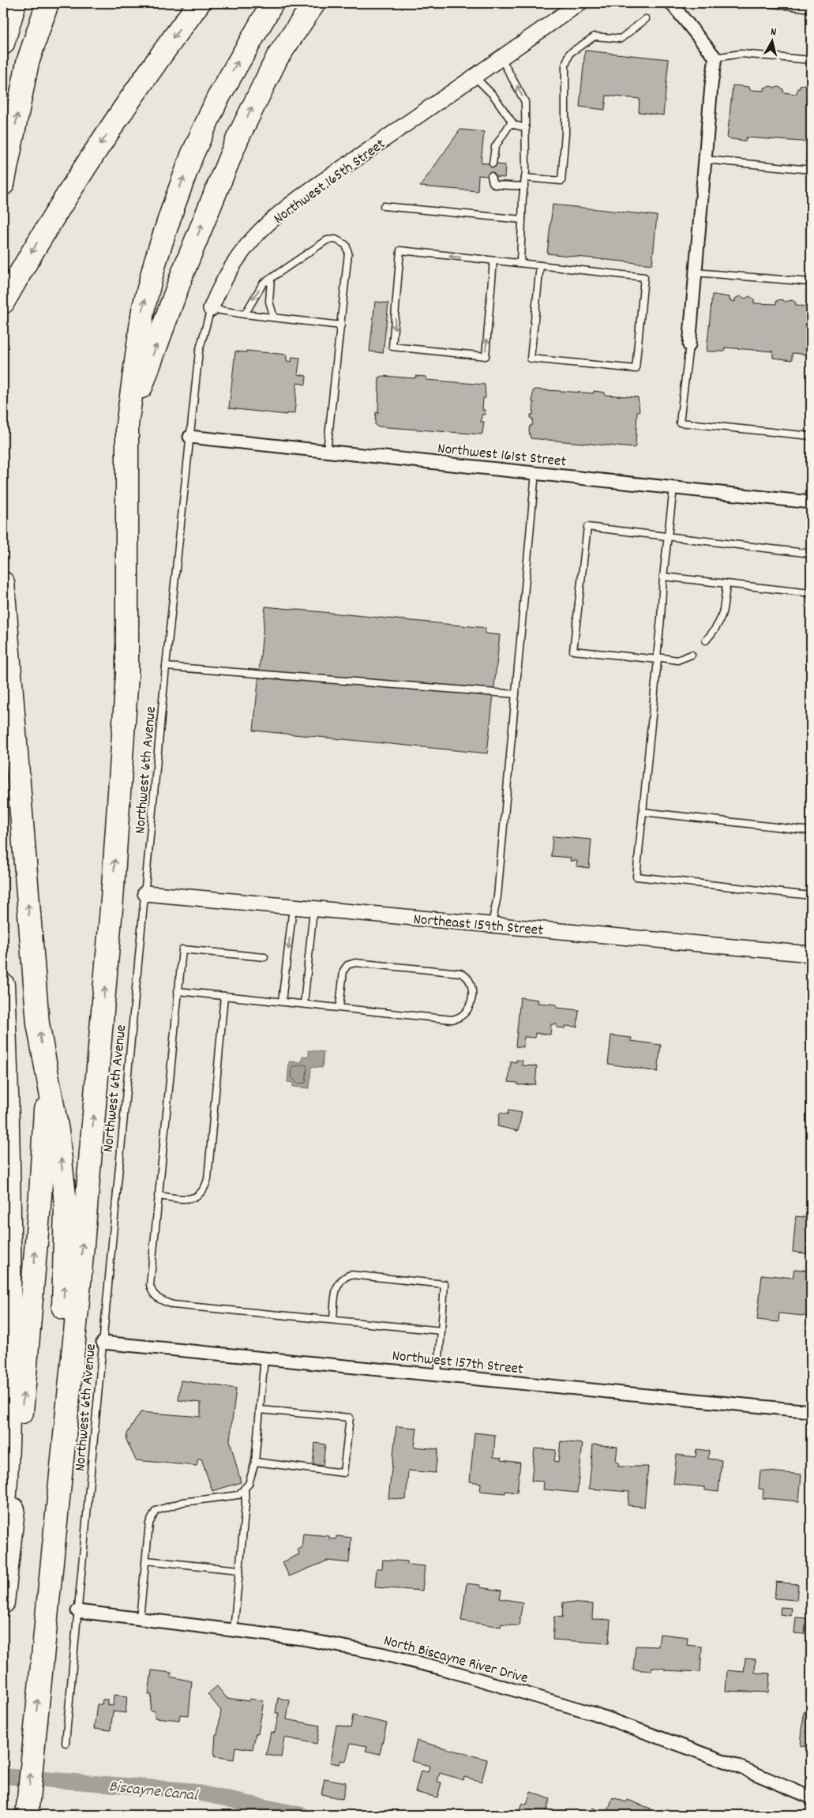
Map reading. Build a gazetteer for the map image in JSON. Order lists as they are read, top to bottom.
{
  "streets": {
    "street": [
      "Northwest 165th Street",
      "Northwest 161st Street",
      "Northeast 159th Street",
      "Northwest 157th Street",
      "North Biscayne River Drive"
    ],
    "lane": ["Northwest 6th Avenue"]
  },
  "crossings": [
    ["Northwest 165th Street", "Northwest 161st Street"],
    ["Northwest 165th Street", "Northwest 6th Avenue"],
    ["Northwest 161st Street", "Northwest 6th Avenue"],
    ["Northwest 6th Avenue", "Northeast 159th Street"],
    ["Northwest 6th Avenue", "Northwest 157th Street"],
    ["Northwest 6th Avenue", "North Biscayne River Drive"]
  ],
  "water": ["Biscayne Canal"],
  "north": "top"
}
